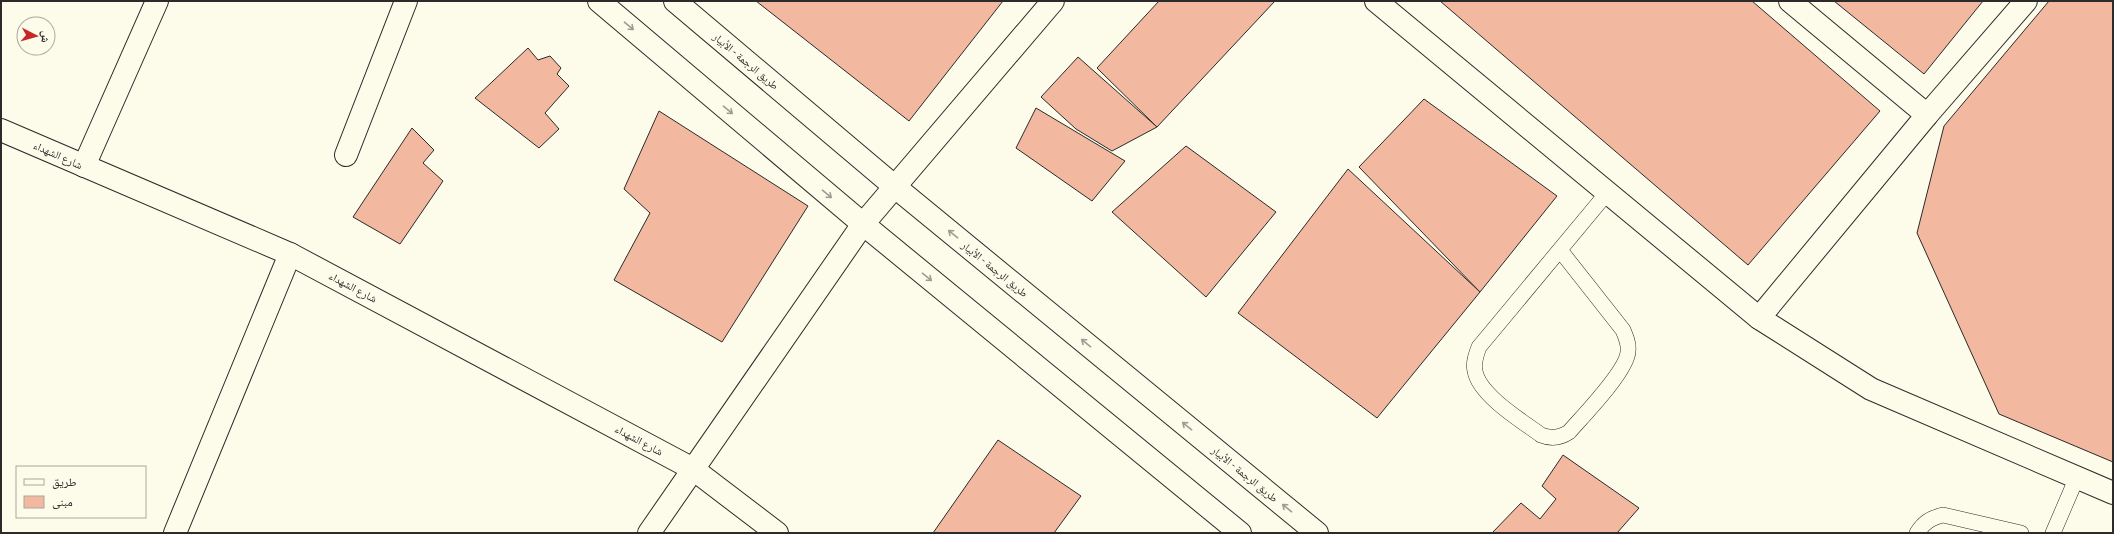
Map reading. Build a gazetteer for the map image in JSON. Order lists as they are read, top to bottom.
{
  "streets": {
    "main road": ["طريق الرجمة - الأبيار", "شارع الشهداء"]
  },
  "legend": ["طريق", "مبنى"],
  "north": "right"
}
